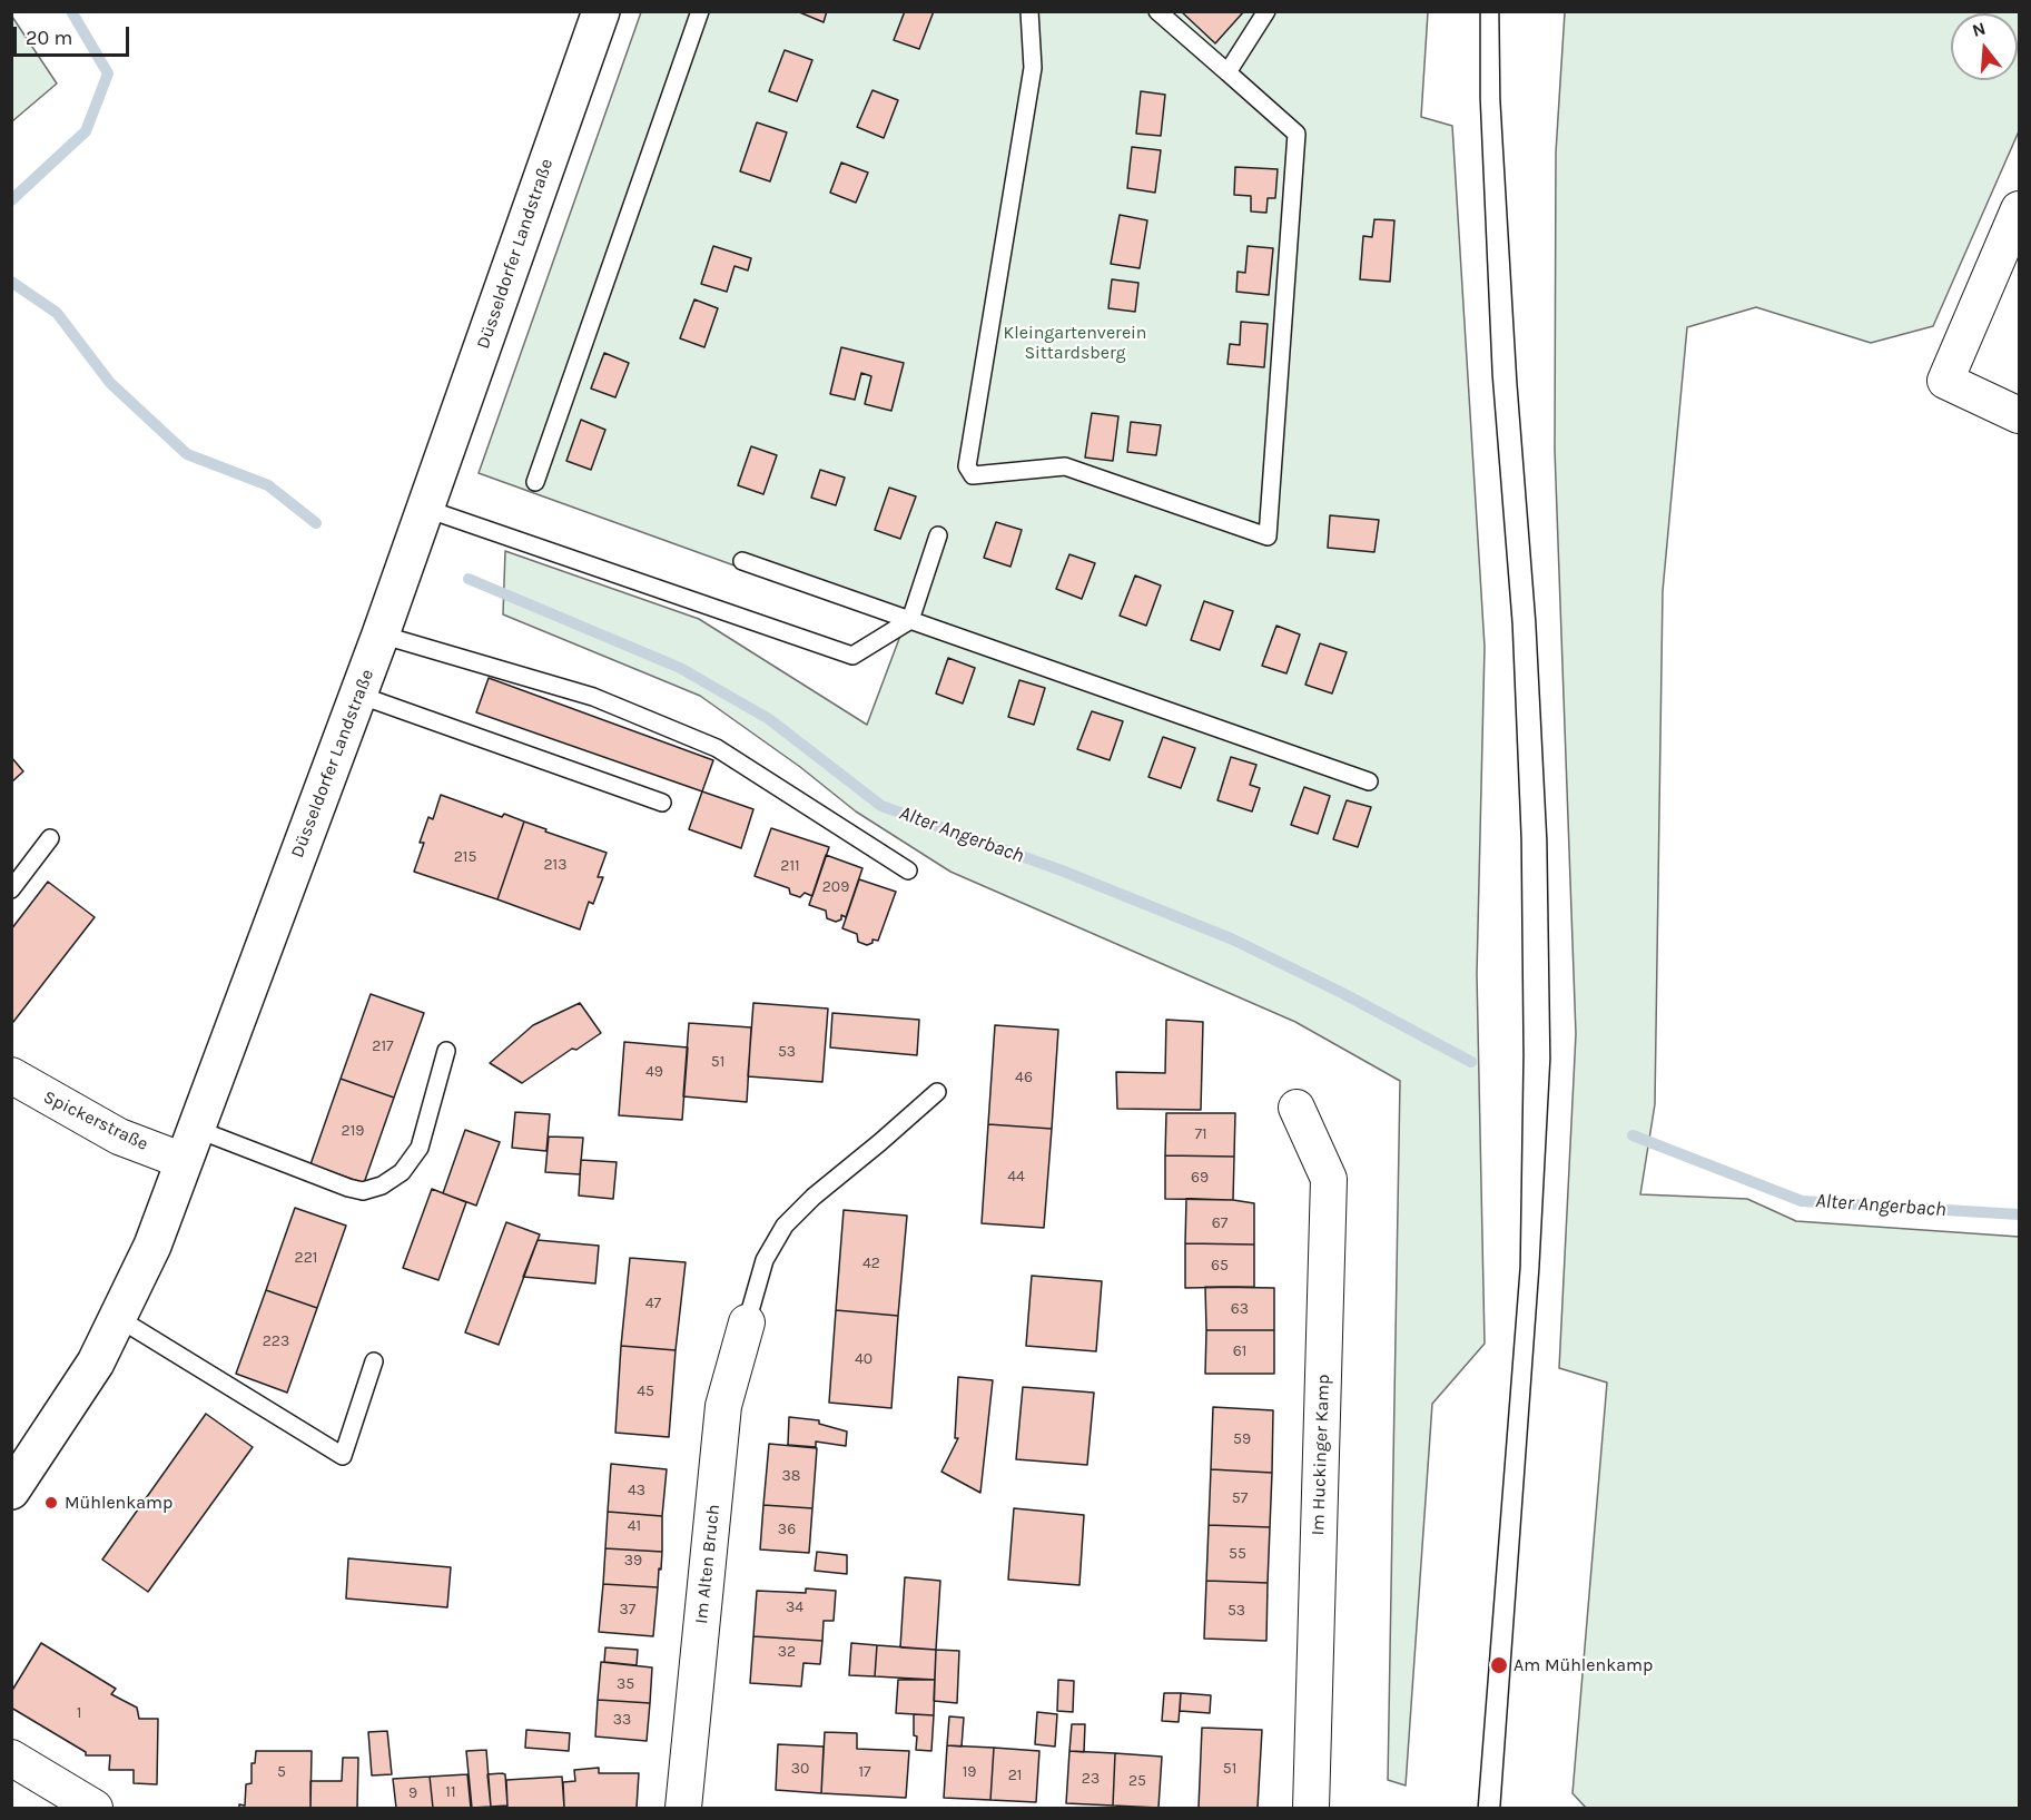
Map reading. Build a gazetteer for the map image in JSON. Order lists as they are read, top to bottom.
{
  "streets": {
    "main road": ["Düsseldorfer Landstraße"],
    "street": ["Spickerstraße", "Im Huckinger Kamp", "Im Alten Bruch"]
  },
  "crossings": [
    ["Düsseldorfer Landstraße", "Spickerstraße"]
  ],
  "water": ["Alter Angerbach"],
  "parks": ["Kleingartenverein Sittardsberg"],
  "places": ["Mühlenkamp", "Am Mühlenkamp"],
  "house_numbers": [
    "215",
    "213",
    "211",
    "209",
    "217",
    "53",
    "51",
    "49",
    "46",
    "219",
    "71",
    "44",
    "69",
    "67",
    "221",
    "42",
    "65",
    "47",
    "63",
    "223",
    "61",
    "40",
    "45",
    "59",
    "38",
    "43",
    "57",
    "41",
    "36",
    "55",
    "39",
    "34",
    "37",
    "53",
    "32",
    "35",
    "1",
    "33",
    "30",
    "51",
    "5",
    "17",
    "19",
    "21",
    "23",
    "25",
    "11",
    "9"
  ],
  "scale_bar": "20 m",
  "north": "top"
}
